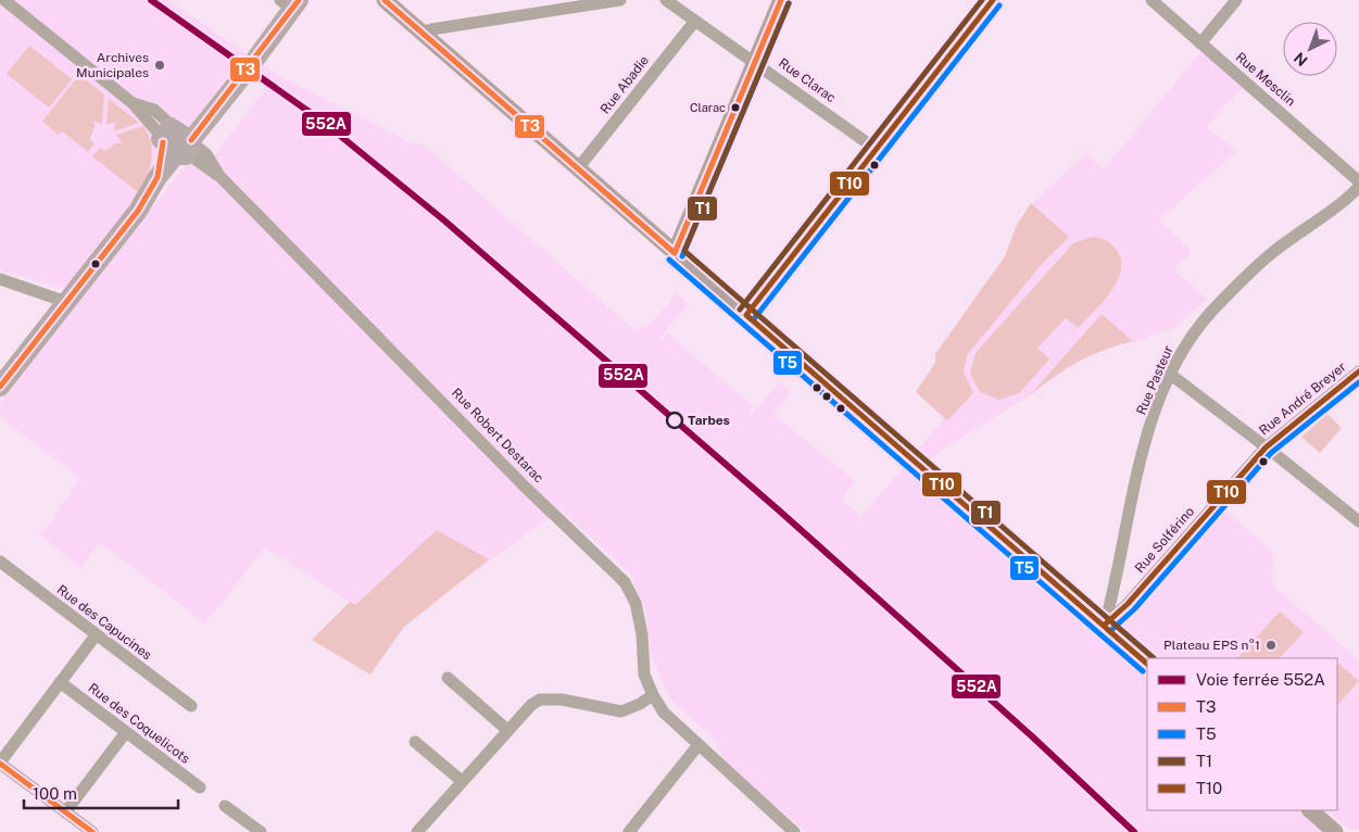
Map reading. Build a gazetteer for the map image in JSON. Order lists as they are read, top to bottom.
{
  "streets": {
    "street": [
      "Rue Mesclin",
      "Rue Clarac",
      "Rue Abadie",
      "Rue Pasteur",
      "Rue André Breyer",
      "Rue Robert Destarac",
      "Rue Solférino",
      "Rue des Capucines",
      "Rue des Coquelicots"
    ]
  },
  "crossings": [
    ["Rue Clarac", "Rue Abadie"],
    ["Rue Pasteur", "Rue Solférino"],
    ["Rue André Breyer", "Rue Solférino"]
  ],
  "places": [
    "Archives Municipales",
    "Clarac",
    "Tarbes",
    "Plateau EPS n°1"
  ],
  "lines": [
    "rail line 552A",
    "transit line T3",
    "transit line T1",
    "transit line T10",
    "transit line T5"
  ],
  "legend": [
    "Voie ferrée 552A",
    "T3",
    "T5",
    "T1",
    "T10"
  ],
  "scale_bar": "100 m",
  "north": "bottom left"
}
